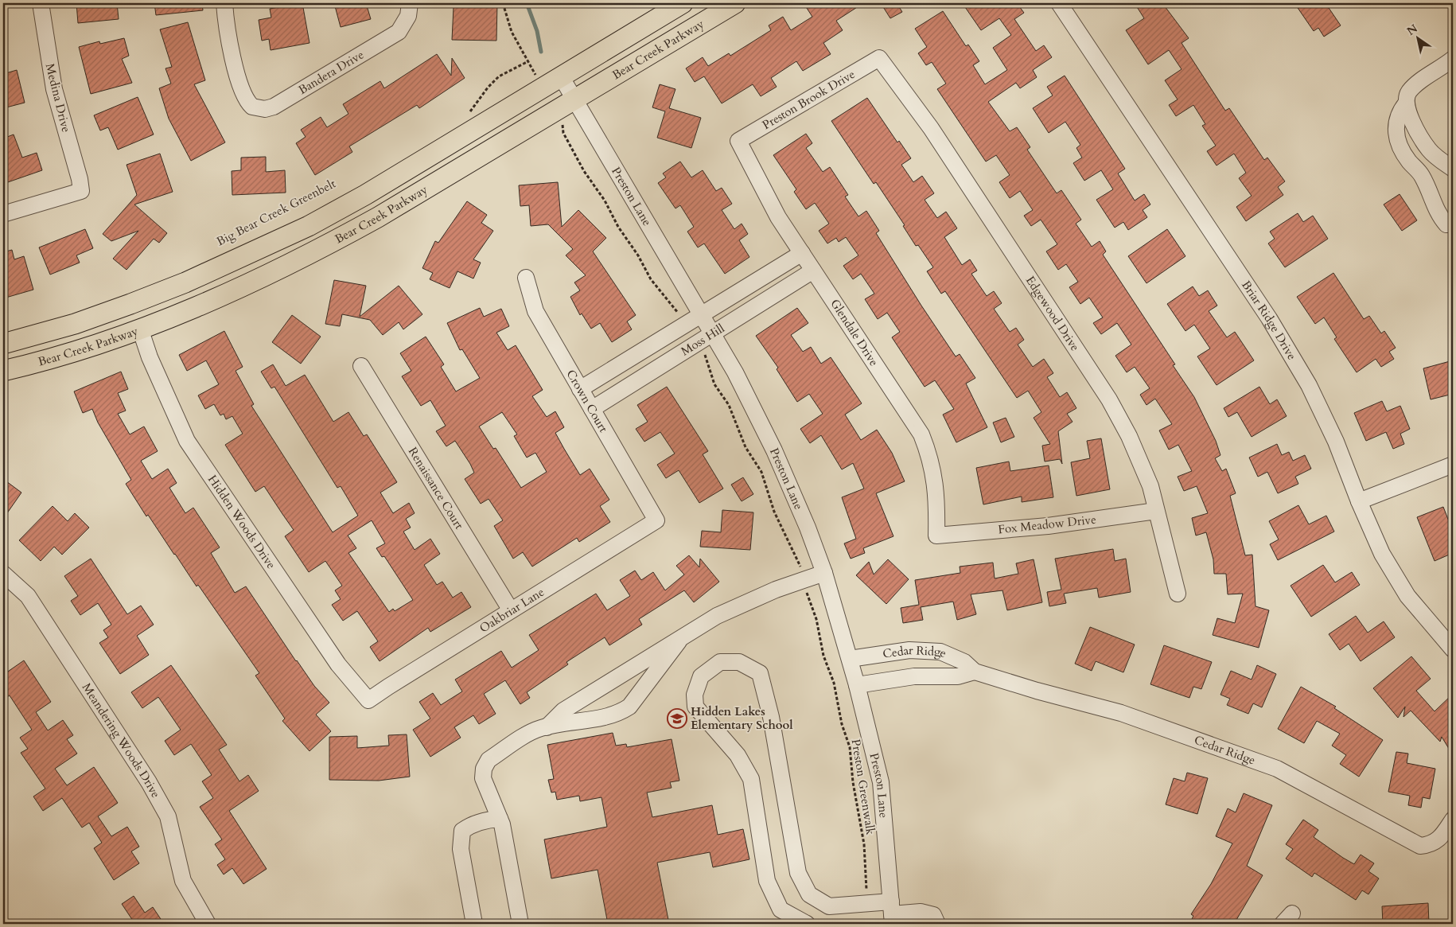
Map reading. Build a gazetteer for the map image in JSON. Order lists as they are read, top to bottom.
{
  "streets": {
    "main road": ["Bear Creek Parkway"],
    "street": [
      "Bandera Drive",
      "Medina Drive",
      "Preston Brook Drive",
      "Preston Lane",
      "Edgewood Drive",
      "Briar Ridge Drive",
      "Glendale Drive",
      "Moss Hill",
      "Crown Court",
      "Renaissance Court",
      "Hidden Woods Drive",
      "Fox Meadow Drive",
      "Oakbriar Lane",
      "Cedar Ridge",
      "Meandering Woods Drive"
    ],
    "path": ["Preston Greenwalk"]
  },
  "crossings": [
    ["Bear Creek Parkway", "Preston Lane"],
    ["Bear Creek Parkway", "Hidden Woods Drive"],
    ["Preston Brook Drive", "Edgewood Drive"],
    ["Preston Brook Drive", "Glendale Drive"],
    ["Preston Lane", "Moss Hill"],
    ["Preston Lane", "Cedar Ridge"],
    ["Edgewood Drive", "Fox Meadow Drive"],
    ["Glendale Drive", "Moss Hill"],
    ["Glendale Drive", "Fox Meadow Drive"],
    ["Moss Hill", "Crown Court"],
    ["Crown Court", "Oakbriar Lane"],
    ["Renaissance Court", "Oakbriar Lane"],
    ["Hidden Woods Drive", "Oakbriar Lane"]
  ],
  "places": {
    "school or university": ["Hidden Lakes Elementary School"]
  },
  "north": "top left"
}
